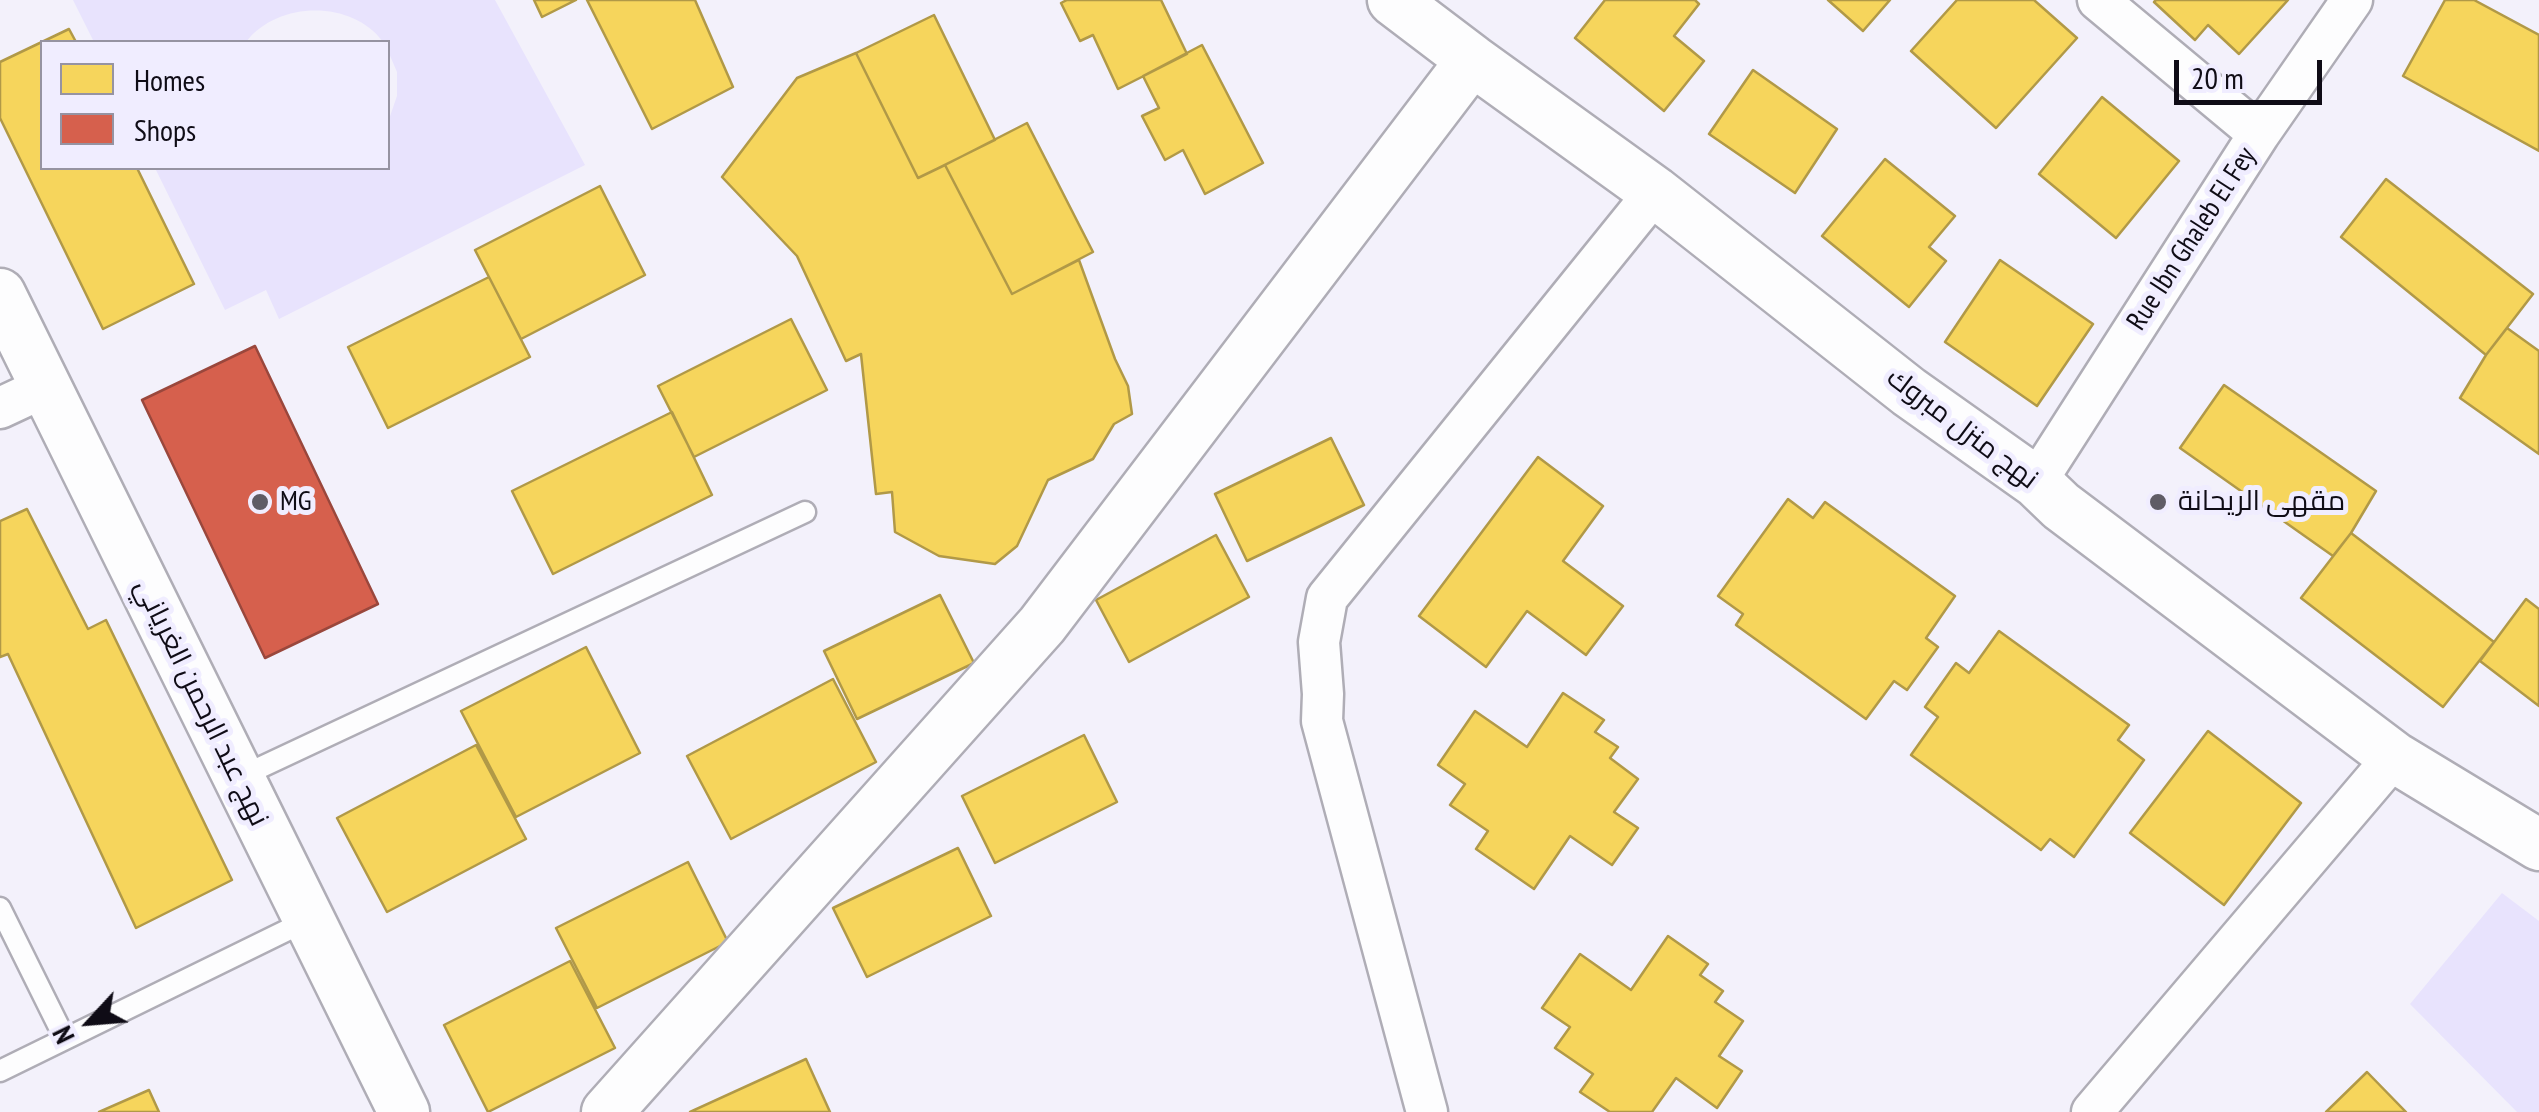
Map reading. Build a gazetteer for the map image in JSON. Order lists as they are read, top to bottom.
{
  "streets": {
    "street": ["Rue Ibn Ghaleb El Fey", "نهج منزل مبروك", "نهج عبد الرحمن الغرياني"]
  },
  "crossings": [
    ["Rue Ibn Ghaleb El Fey", "نهج منزل مبروك"]
  ],
  "places": ["MG", "مقهى الريحانة"],
  "legend": ["Homes", "Shops"],
  "scale_bar": "20 m",
  "north": "bottom left"
}
